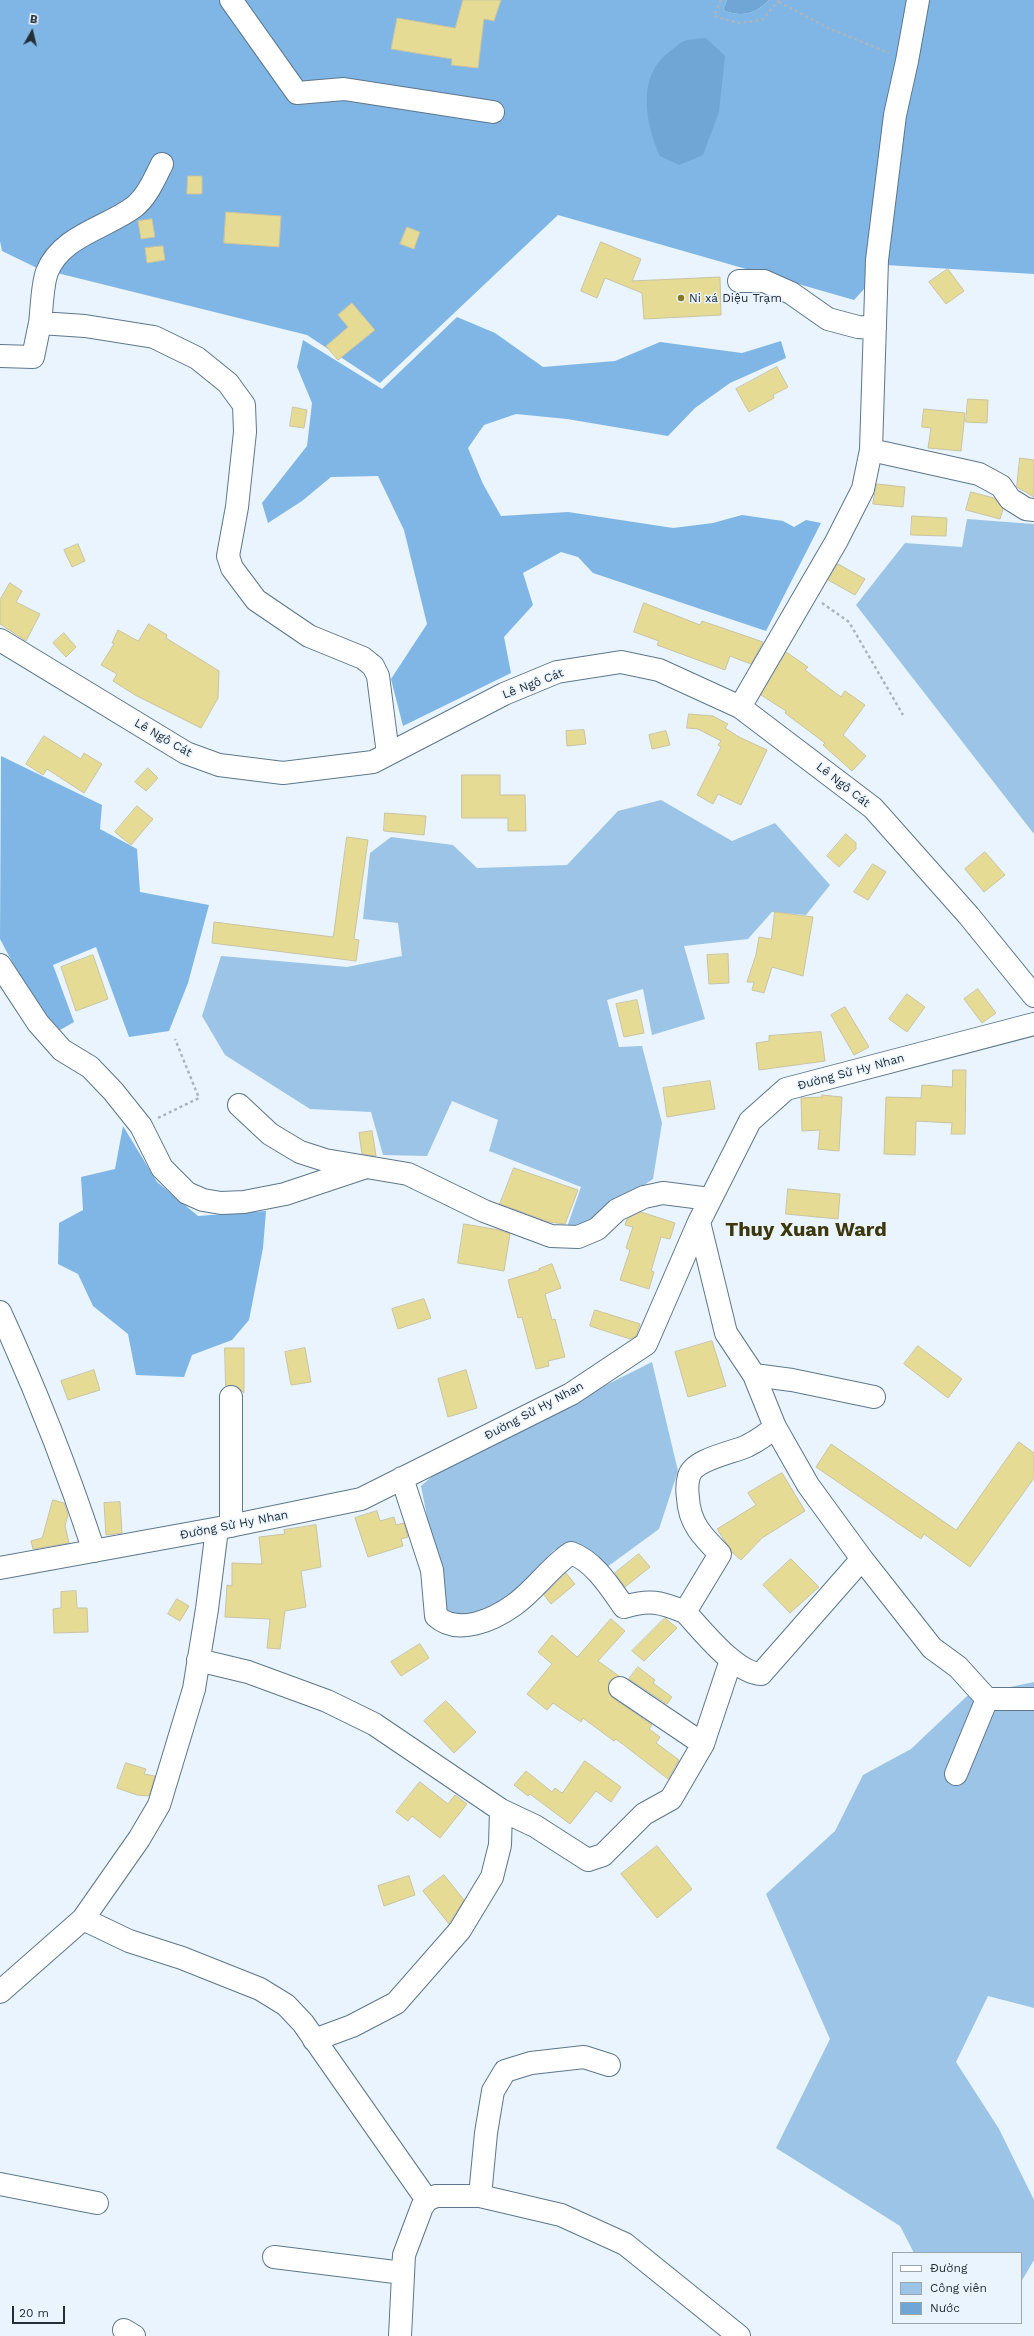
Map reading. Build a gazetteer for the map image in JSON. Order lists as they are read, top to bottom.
{
  "streets": {
    "street": ["Lê Ngô Cát", "Đường Sử Hy Nhan"]
  },
  "districts": ["Thuy Xuan Ward"],
  "places": ["Ni xá Diệu Trạm"],
  "legend": ["Đường", "Công viên", "Nước"],
  "scale_bar": "20 m",
  "north": "top"
}
